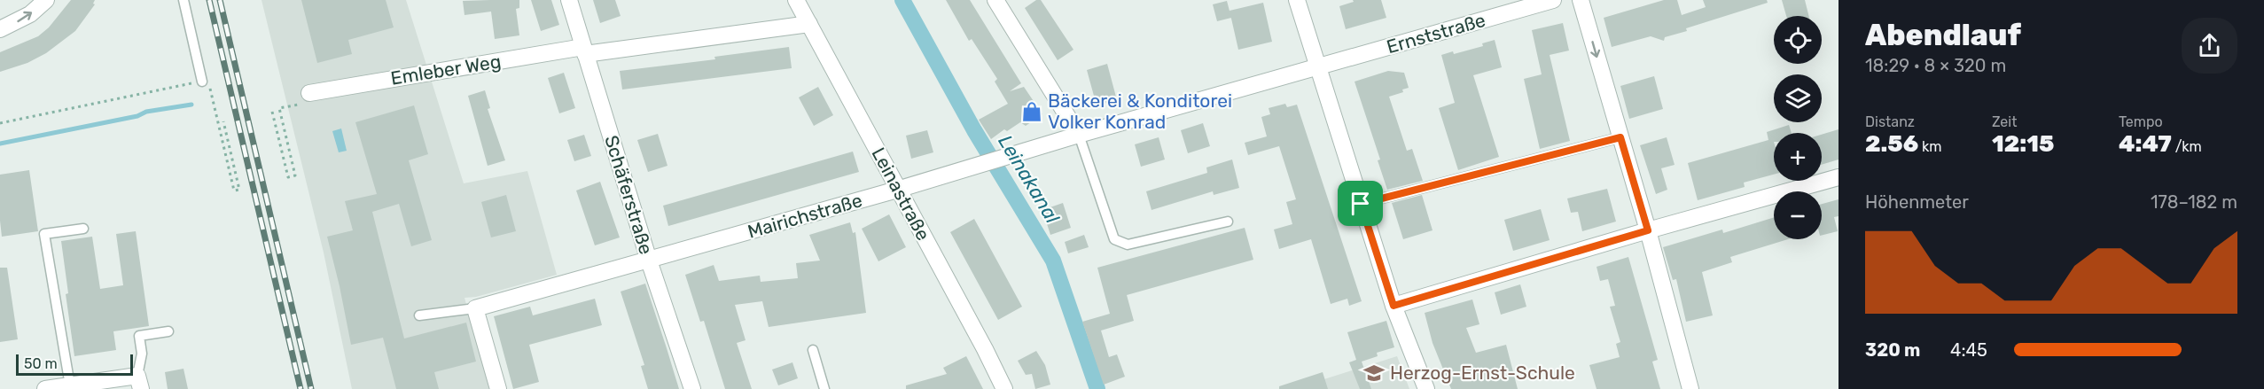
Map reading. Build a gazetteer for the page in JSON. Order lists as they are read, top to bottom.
{
  "streets": {
    "street": [
      "Ernststraße",
      "Emleber Weg",
      "Leinastraße",
      "Schäferstraße",
      "Mairichstraße"
    ]
  },
  "crossings": [
    ["Ernststraße", "Mairichstraße"],
    ["Emleber Weg", "Leinastraße"],
    ["Emleber Weg", "Schäferstraße"],
    ["Leinastraße", "Mairichstraße"],
    ["Schäferstraße", "Mairichstraße"]
  ],
  "water": ["Leinakanal"],
  "places": {
    "shop": ["Bäckerei & Konditorei Volker Konrad"],
    "school or university": ["Herzog-Ernst-Schule"]
  },
  "scale_bar": "50 m",
  "page": {
    "heading": ["Abendlauf", "18:29 · 8 × 320 m"],
    "map_buttons": ["+", "−"],
    "stats": [
      ["Distanz", "2.56 km"],
      ["Zeit", "12:15"],
      ["Tempo", "4:47 /km"]
    ],
    "chart": ["Höhenmeter", "178–182 m"],
    "list": [
      {
        "name": "320 m",
        "note": "4:45"
      }
    ],
    "scale": "50 m"
  }
}
